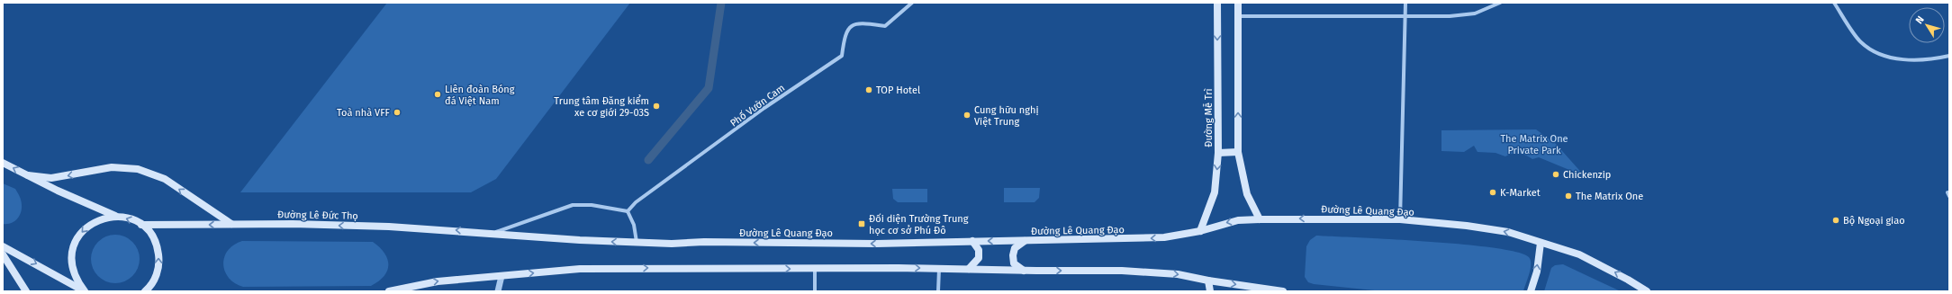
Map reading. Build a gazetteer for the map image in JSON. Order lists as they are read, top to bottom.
{
  "streets": {
    "main road": ["Đường Mễ Trì", "Đường Lê Quang Đạo", "Đường Lê Đức Thọ"],
    "street": ["Phố Vườn Cam"]
  },
  "crossings": [
    ["Đường Mễ Trì", "Đường Lê Quang Đạo"],
    ["Đường Lê Quang Đạo", "Đường Lê Đức Thọ"]
  ],
  "parks": ["The Matrix One Private Park"],
  "places": {
    "other": [
      "TOP Hotel",
      "Liên đoàn Bóng đá Việt Nam",
      "Trung tâm Đăng kiểm xe cơ giới 29-03S",
      "Toà nhà VFF",
      "Cung hữu nghị Việt Trung",
      "Chickenzip",
      "K-Market",
      "The Matrix One",
      "Bộ Ngoại giao"
    ],
    "transit": ["Đối diện Trường Trung học cơ sở Phú Đô"]
  },
  "north": "top left"
}
